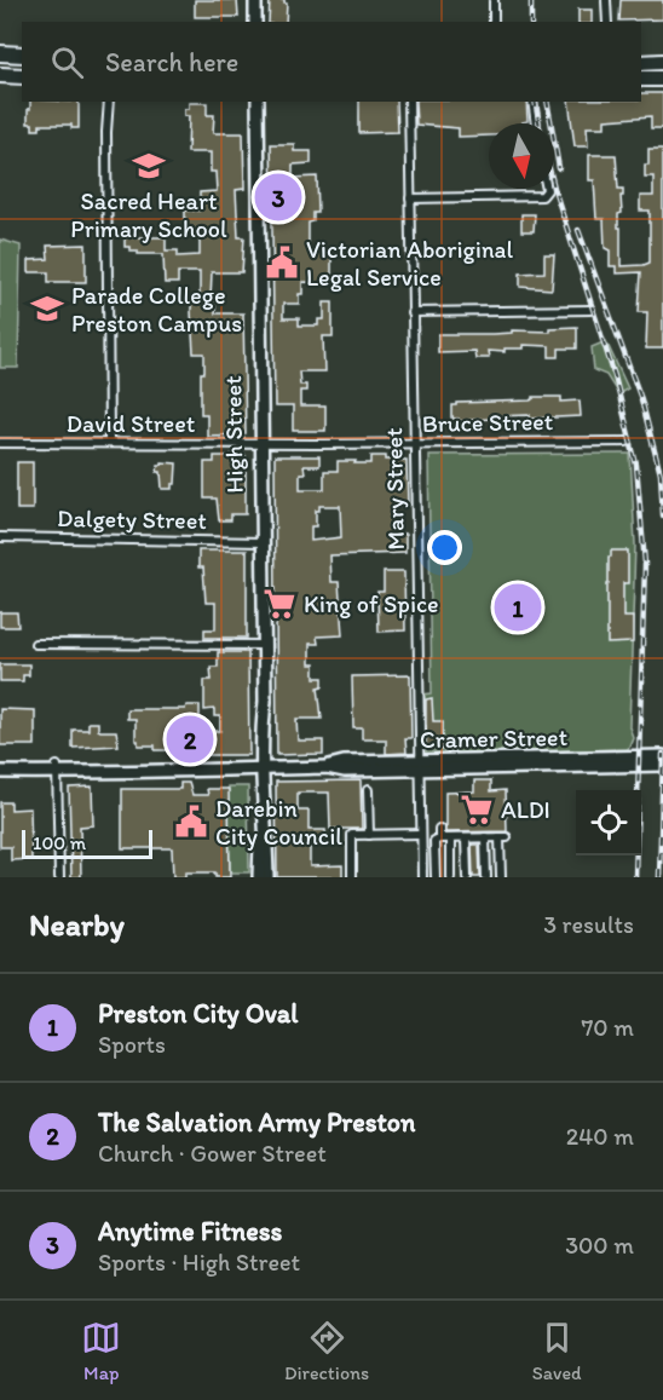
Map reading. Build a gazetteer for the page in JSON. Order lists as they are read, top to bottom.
{
  "streets": {
    "street": [
      "Bruce Street",
      "David Street",
      "High Street",
      "Mary Street",
      "Dalgety Street",
      "Cramer Street"
    ]
  },
  "crossings": [
    ["Bruce Street", "David Street"],
    ["Bruce Street", "High Street"],
    ["Bruce Street", "Mary Street"],
    ["David Street", "High Street"],
    ["High Street", "Dalgety Street"],
    ["High Street", "Cramer Street"],
    ["Mary Street", "Cramer Street"]
  ],
  "places": {
    "school or university": ["Sacred Heart Primary School", "Parade College Preston Campus"],
    "public building": ["Victorian Aboriginal Legal Service", "Darebin City Council"],
    "supermarket": ["King of Spice", "ALDI"]
  },
  "scale_bar": "100 m",
  "north": "bottom",
  "page": {
    "search": "Search here",
    "pins": ["3", "1", "2"],
    "scale": "100 m",
    "heading": ["Nearby", "3 results"],
    "list": [
      {
        "mark": "1",
        "name": "Preston City Oval",
        "note": "Sports",
        "value": "70 m"
      },
      {
        "mark": "2",
        "name": "The Salvation Army Preston",
        "note": "Church · Gower Street",
        "value": "240 m"
      },
      {
        "mark": "3",
        "name": "Anytime Fitness",
        "note": "Sports · High Street",
        "value": "300 m"
      }
    ],
    "nav": ["Map", "Directions", "Saved"]
  }
}
